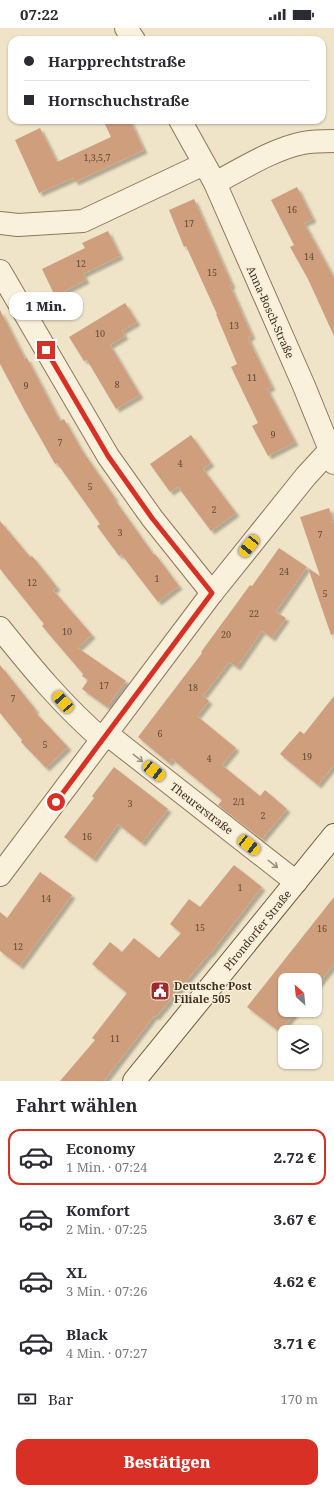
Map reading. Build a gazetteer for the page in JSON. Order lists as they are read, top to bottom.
{
  "streets": {
    "street": ["Anna-Bosch-Straße", "Theurerstraße", "Pfrondorfer Straße"]
  },
  "crossings": [
    ["Theurerstraße", "Pfrondorfer Straße"]
  ],
  "one_way": ["Theurerstraße"],
  "places": {
    "public building": ["Deutsche Post Filiale 505"]
  },
  "house_numbers": [
    "1,3,5,7",
    "16",
    "17",
    "14",
    "12",
    "15",
    "13",
    "10",
    "11",
    "8",
    "9",
    "9",
    "7",
    "4",
    "5",
    "2",
    "3",
    "7",
    "24",
    "1",
    "12",
    "5",
    "22",
    "10",
    "20",
    "17",
    "18",
    "7",
    "6",
    "5",
    "19",
    "4",
    "2/1",
    "3",
    "2",
    "16",
    "1",
    "14",
    "15",
    "16",
    "12",
    "11"
  ],
  "north": "top left",
  "page": {
    "status": "07:22",
    "banner": ["Harpprechtstraße", "Hornschuchstraße"],
    "bubble": "1 Min.",
    "heading": "Fahrt wählen",
    "list": [
      {
        "name": "Economy",
        "note": "1 Min. · 07:24",
        "value": "2.72 €"
      },
      {
        "name": "Komfort",
        "note": "2 Min. · 07:25",
        "value": "3.67 €"
      },
      {
        "name": "XL",
        "note": "3 Min. · 07:26",
        "value": "4.62 €"
      },
      {
        "name": "Black",
        "note": "4 Min. · 07:27",
        "value": "3.71 €"
      }
    ],
    "pay": ["Bar", "170 m"],
    "buttons": "Bestätigen"
  }
}
